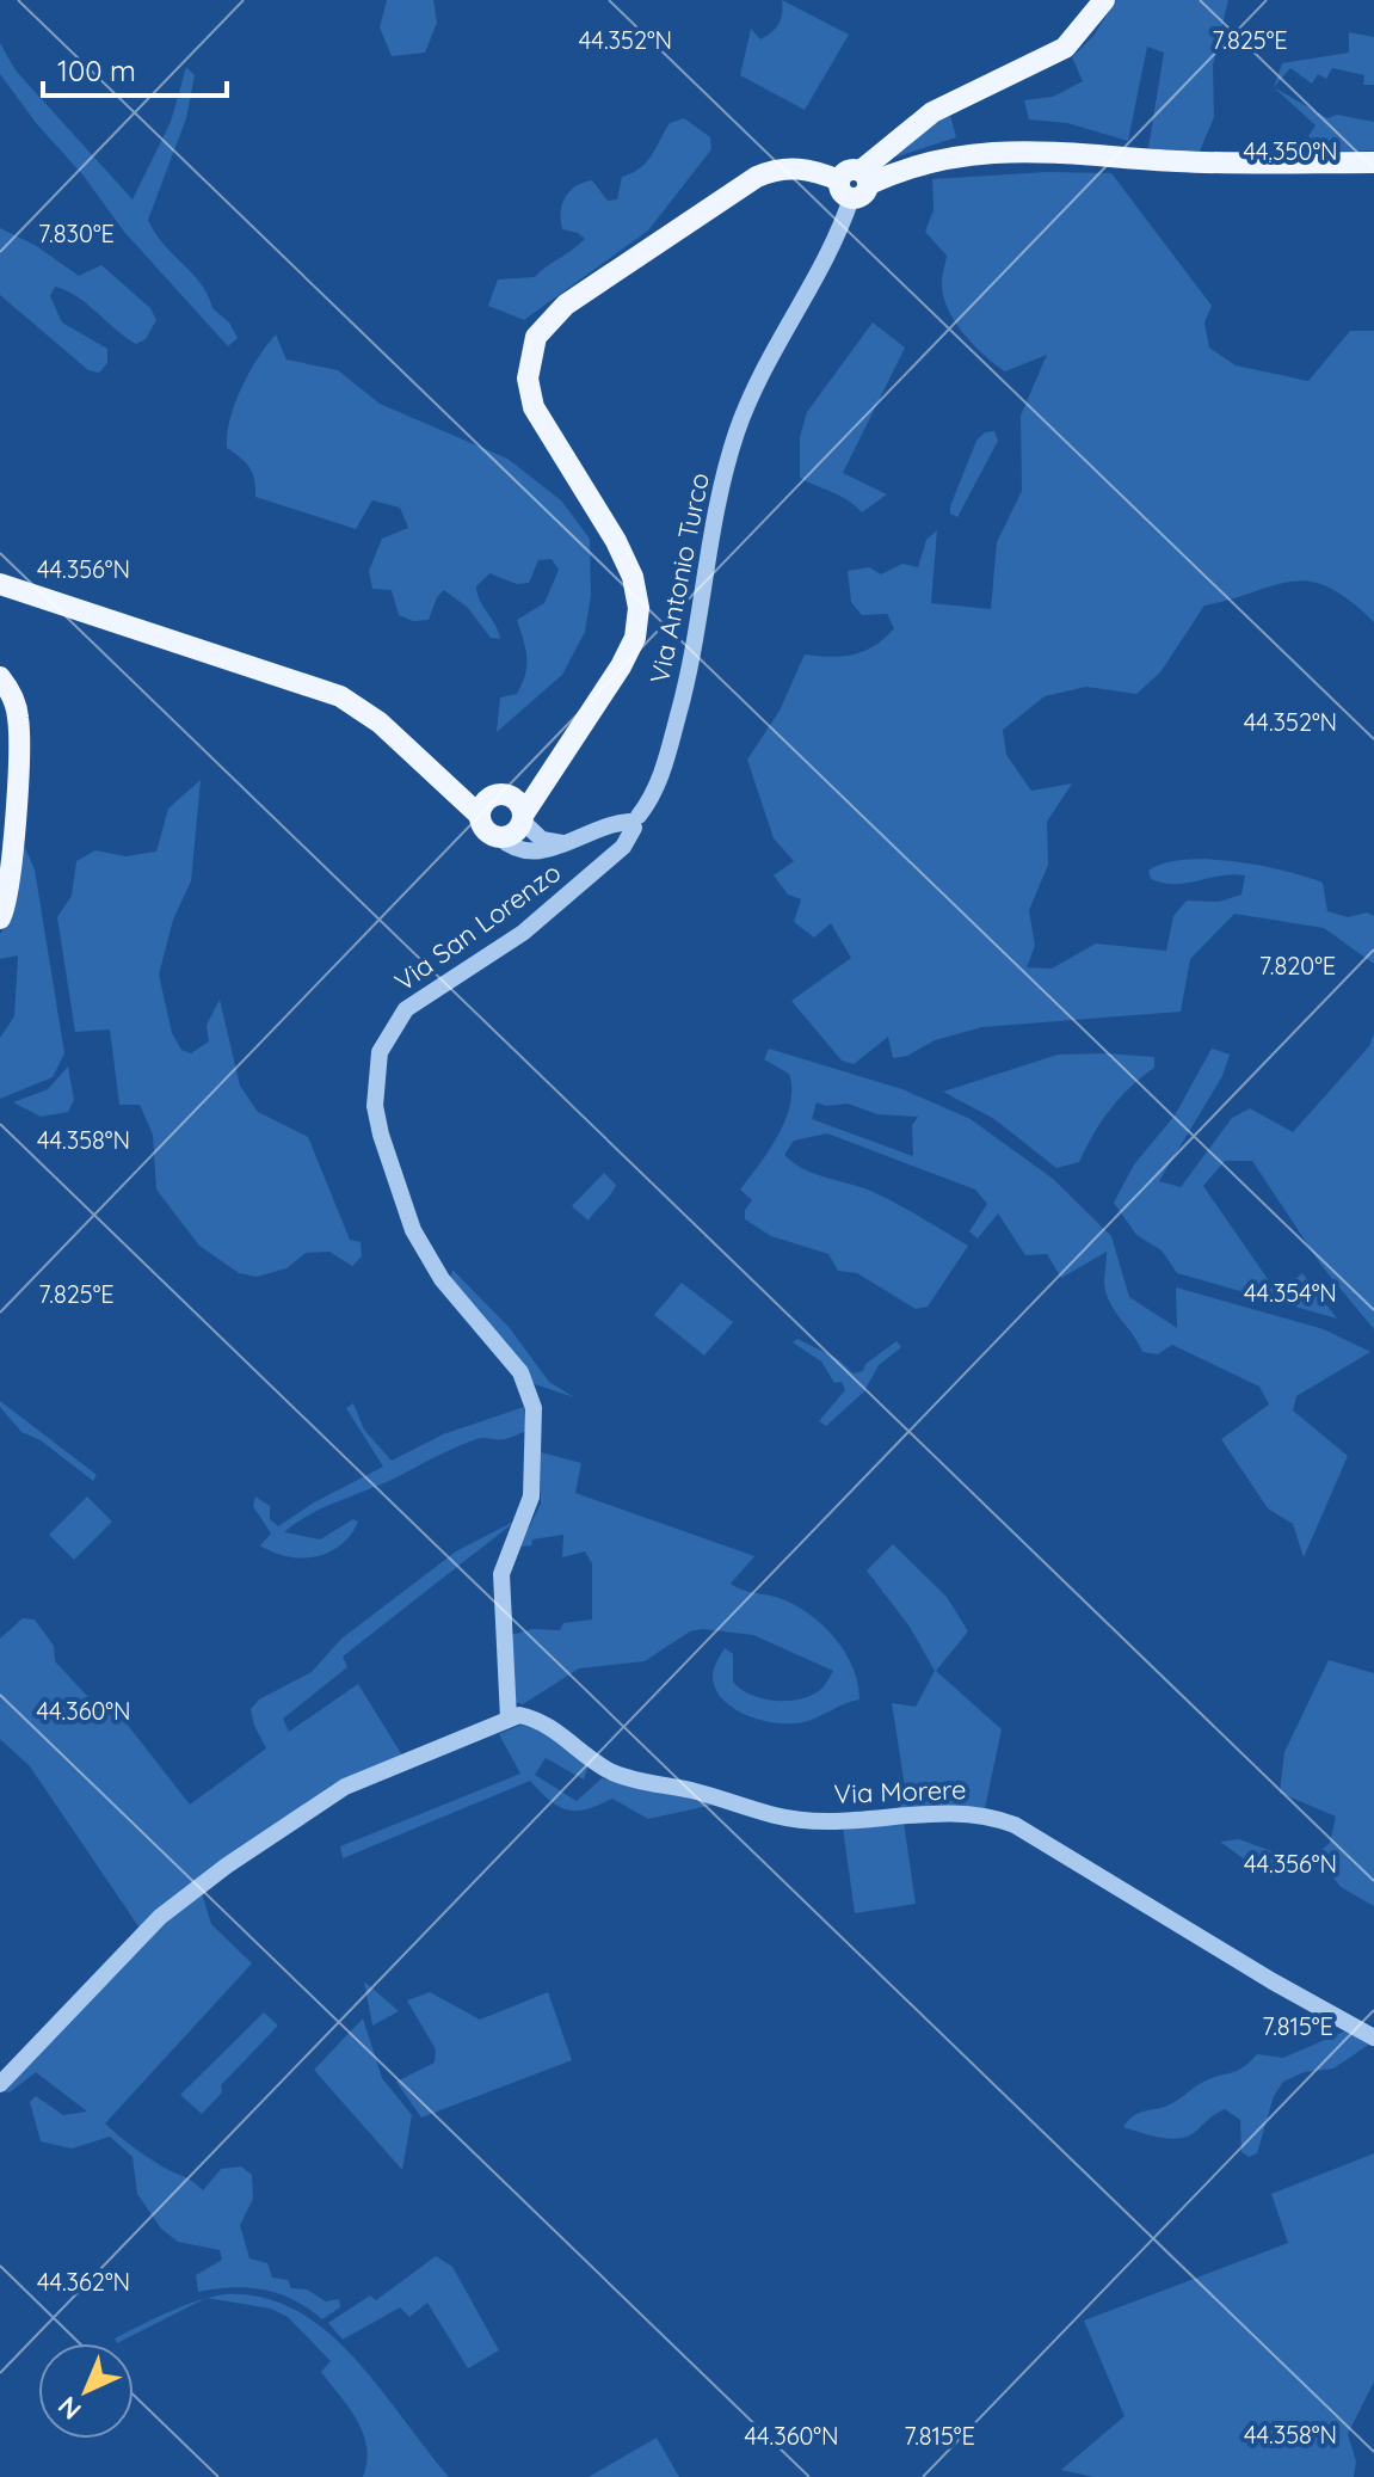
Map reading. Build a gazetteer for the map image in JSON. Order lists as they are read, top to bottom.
{
  "streets": {
    "street": ["Via Antonio Turco", "Via San Lorenzo", "Via Morere"]
  },
  "crossings": [
    ["Via Antonio Turco", "Via San Lorenzo"],
    ["Via San Lorenzo", "Via Morere"]
  ],
  "scale_bar": "100 m",
  "north": "bottom left",
  "coordinates": [
    "44.352°N",
    "7.825°E",
    "44.350°N",
    "7.830°E",
    "44.356°N",
    "7.820°E",
    "44.358°N",
    "44.354°N",
    "44.360°N",
    "7.815°E",
    "44.362°N"
  ]
}
